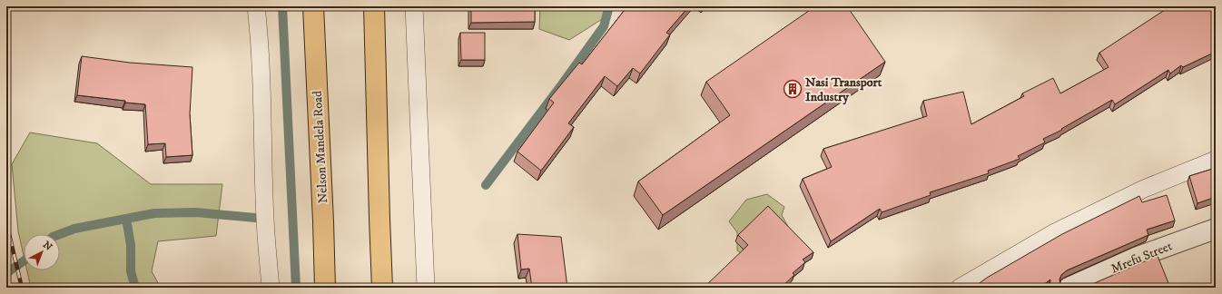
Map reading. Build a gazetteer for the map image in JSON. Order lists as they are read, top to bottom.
{
  "streets": {
    "main road": ["Nelson Mandela Road"],
    "street": ["Mrefu Street"]
  },
  "places": {
    "building": ["Nasi Transport Industry"]
  },
  "north": "top right"
}
